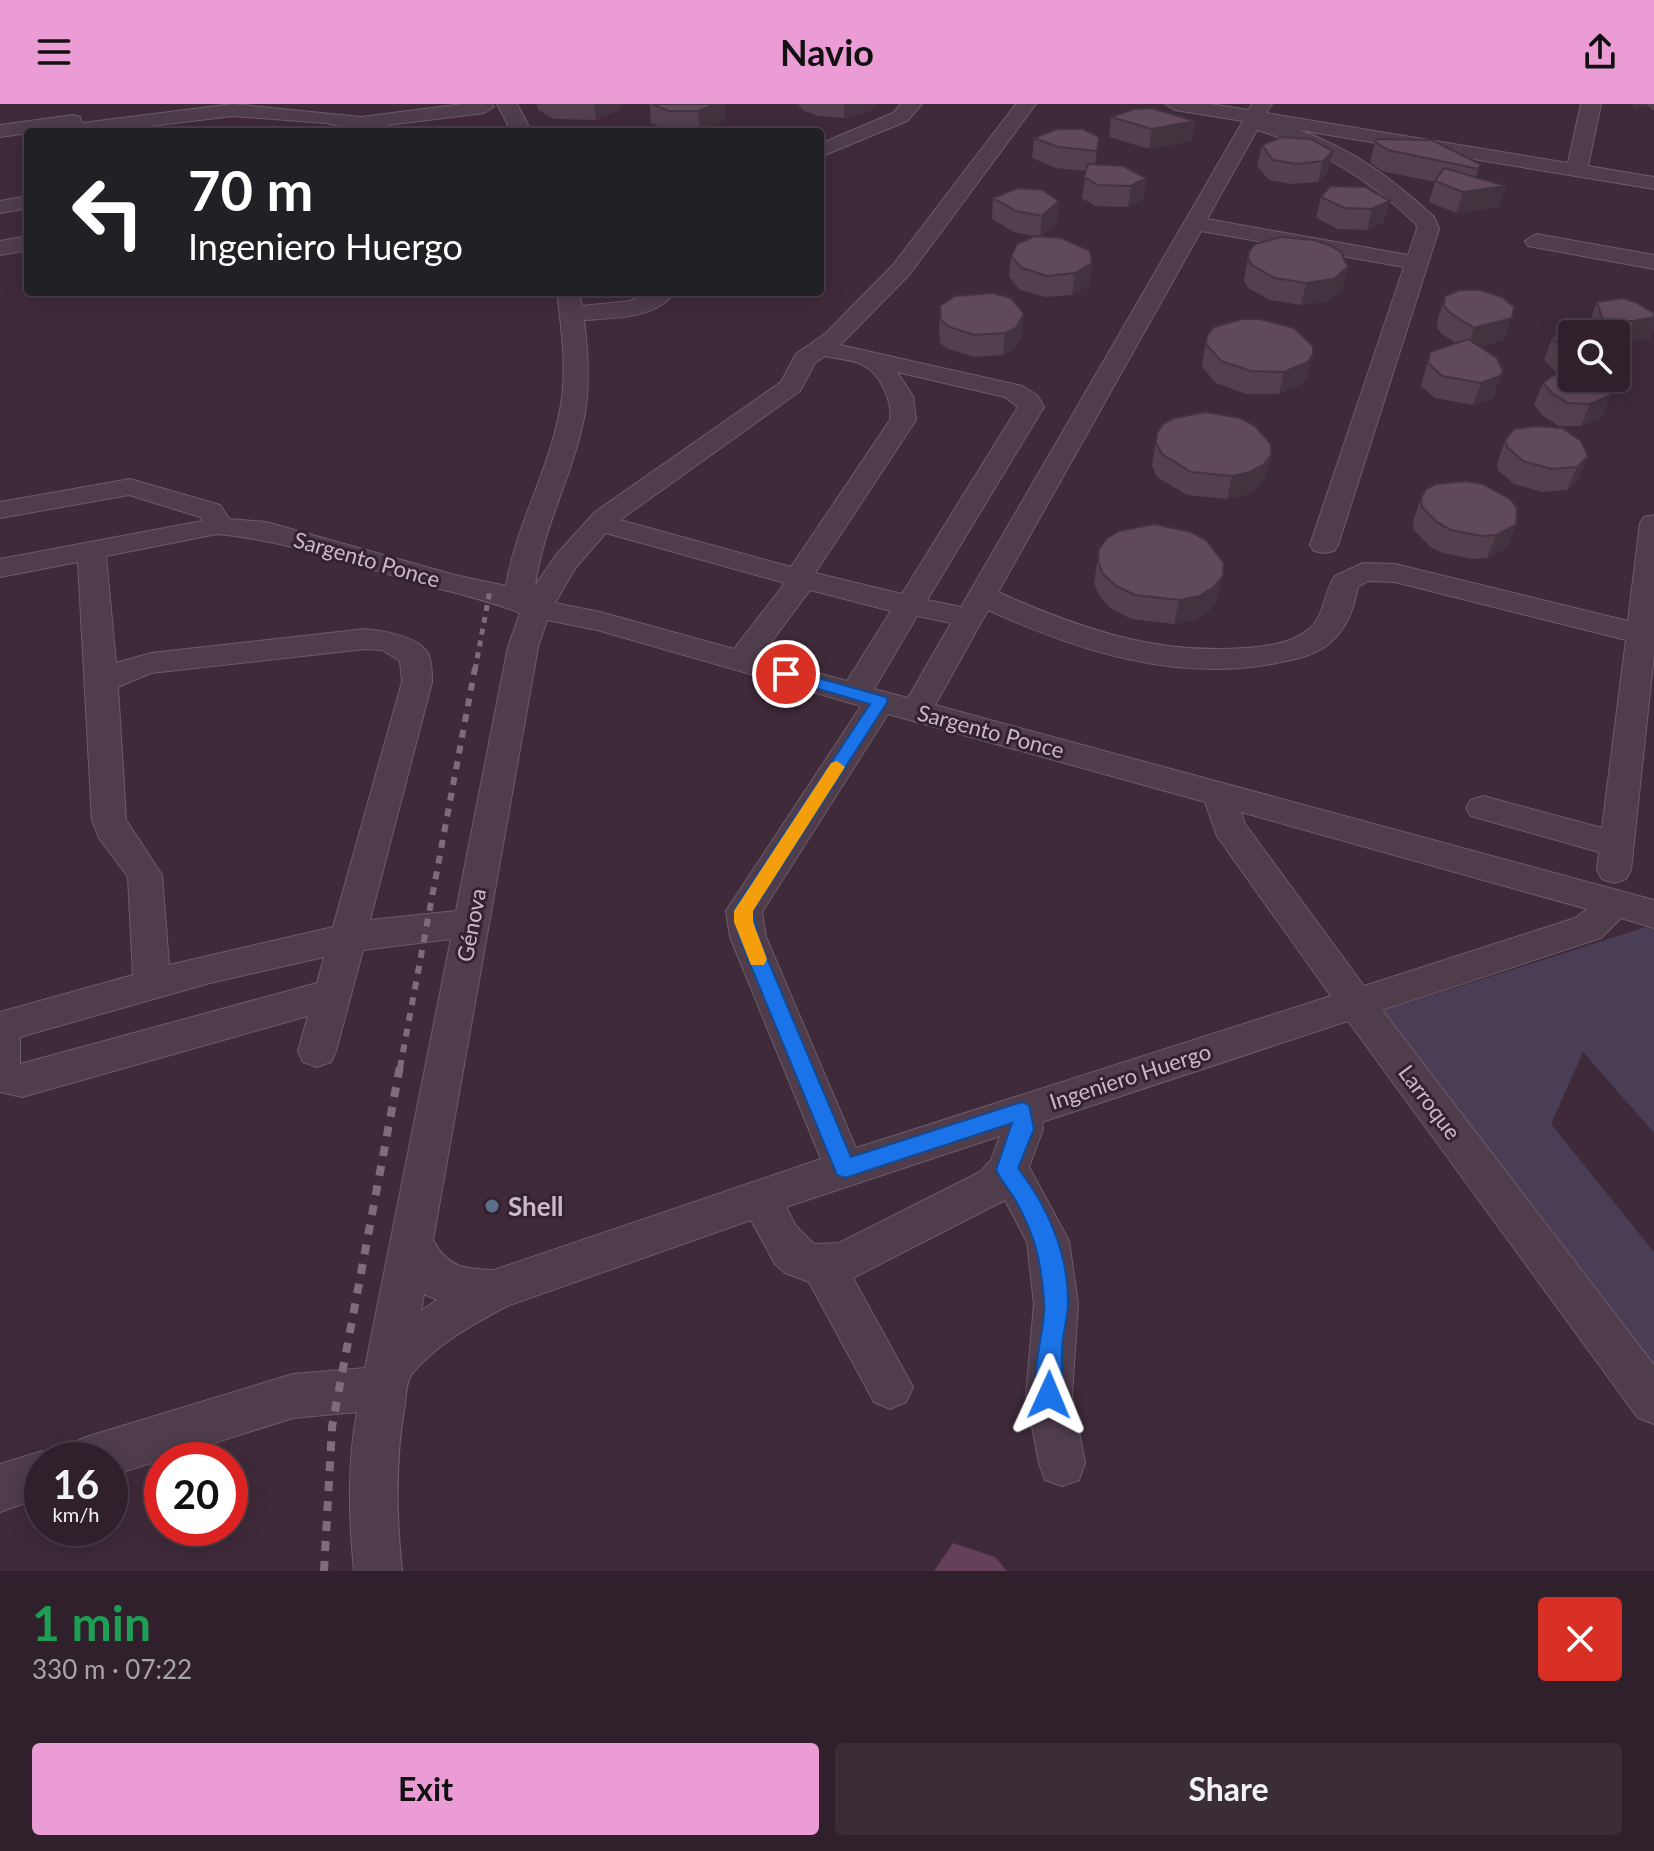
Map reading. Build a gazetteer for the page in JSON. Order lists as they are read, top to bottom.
{
  "streets": {
    "street": [
      "Sargento Ponce",
      "Génova",
      "Ingeniero Huergo",
      "Larroque"
    ]
  },
  "crossings": [
    ["Sargento Ponce", "Génova"],
    ["Sargento Ponce", "Ingeniero Huergo"],
    ["Sargento Ponce", "Larroque"],
    ["Génova", "Ingeniero Huergo"],
    ["Ingeniero Huergo", "Larroque"]
  ],
  "places": ["Shell"],
  "page": {
    "header": "Navio",
    "turn": ["70 m", "Ingeniero Huergo"],
    "speed": "16 km/h",
    "limit": "20",
    "heading": ["1 min", "330 m · 07:22"],
    "buttons": ["Exit", "Share"]
  }
}
